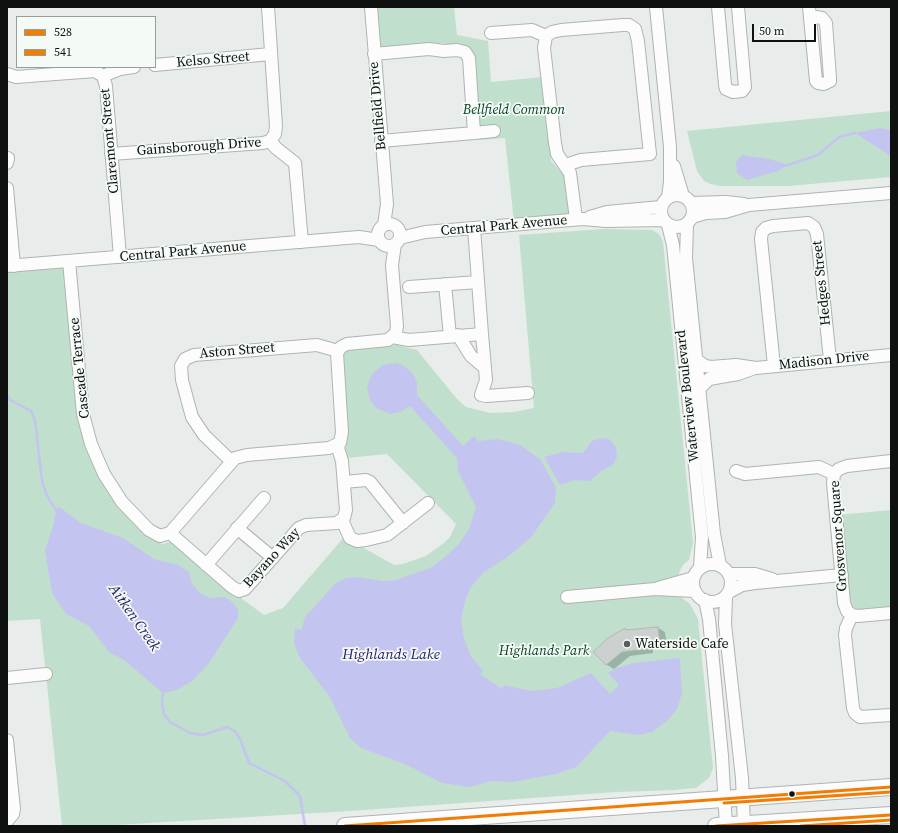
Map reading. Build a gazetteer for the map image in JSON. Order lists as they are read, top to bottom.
{
  "streets": {
    "street": [
      "Kelso Street",
      "Bellfield Drive",
      "Claremont Street",
      "Gainsborough Drive",
      "Central Park Avenue",
      "Hedges Street",
      "Aston Street",
      "Madison Drive",
      "Cascade Terrace",
      "Waterview Boulevard",
      "Grosvenor Square",
      "Bayano Way"
    ]
  },
  "crossings": [
    ["Kelso Street", "Gainsborough Drive"],
    ["Bellfield Drive", "Central Park Avenue"],
    ["Claremont Street", "Gainsborough Drive"],
    ["Claremont Street", "Central Park Avenue"],
    ["Central Park Avenue", "Cascade Terrace"],
    ["Central Park Avenue", "Waterview Boulevard"],
    ["Hedges Street", "Madison Drive"],
    ["Madison Drive", "Waterview Boulevard"],
    ["Cascade Terrace", "Bayano Way"]
  ],
  "water": ["Aitken Creek", "Highlands Lake"],
  "parks": ["Bellfield Common", "Highlands Park"],
  "places": ["Waterside Cafe"],
  "lines": ["transit line 528", "transit line 541"],
  "legend": ["528", "541"],
  "scale_bar": "50 m"
}
